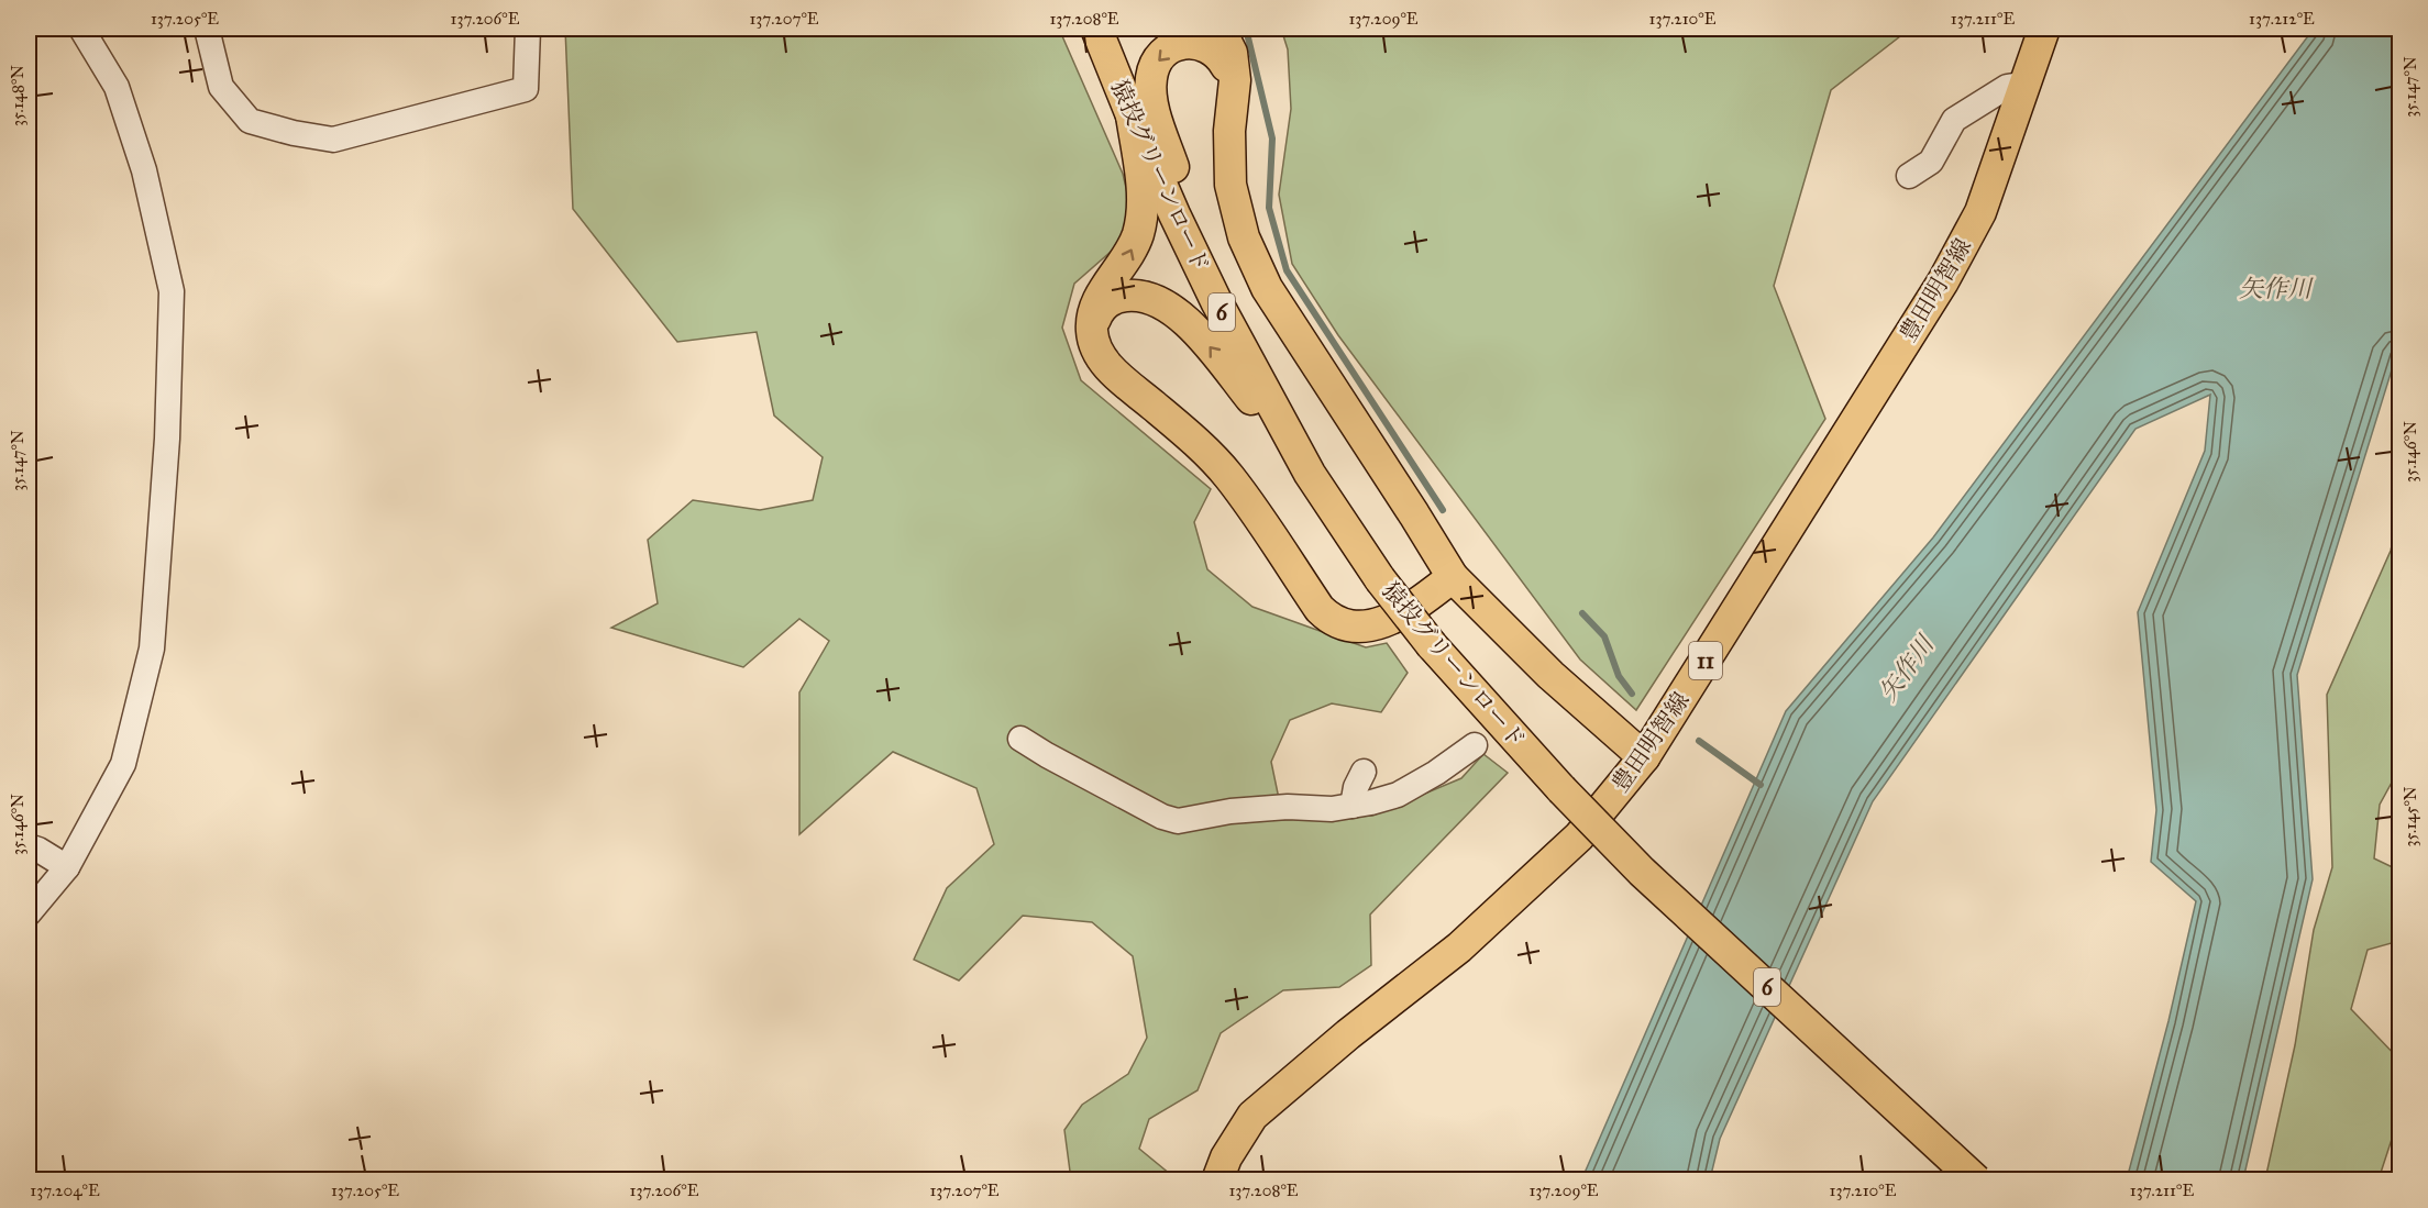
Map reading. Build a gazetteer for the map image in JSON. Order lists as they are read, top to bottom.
{
  "streets": {
    "main road": [
      "猿投グリーンロード",
      "豊田明智線",
      "6",
      "11"
    ]
  },
  "water": ["矢作川"],
  "coordinates": [
    "137.205°E",
    "137.206°E",
    "137.207°E",
    "137.208°E",
    "137.209°E",
    "137.210°E",
    "137.211°E",
    "137.212°E",
    "35.147°N",
    "35.148°N",
    "35.146°N",
    "35.145°N",
    "137.204°E"
  ]
}
